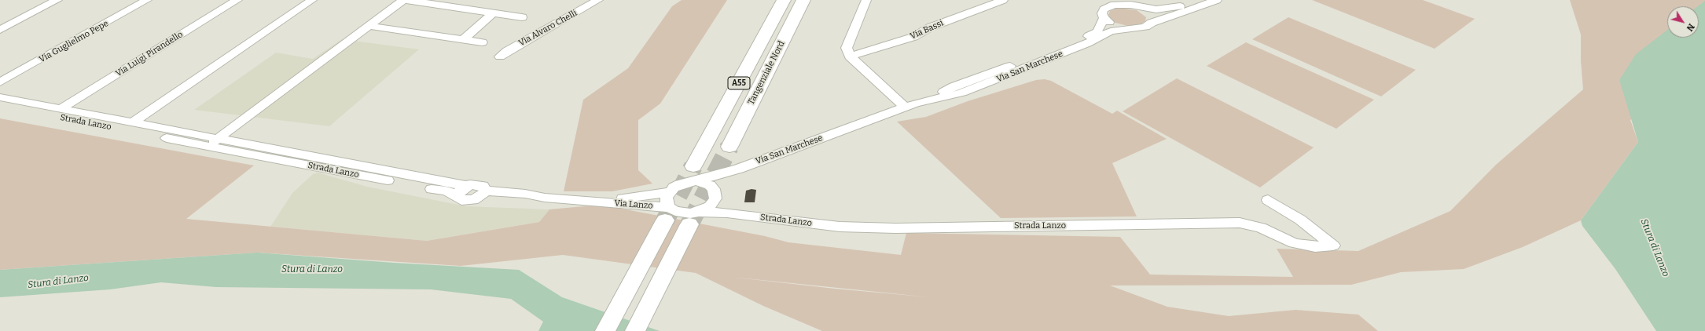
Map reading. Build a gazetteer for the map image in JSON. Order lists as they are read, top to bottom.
{
  "streets": {
    "highway": ["Tangenziale Nord", "A55"],
    "street": [
      "Via Alvaro Chelli",
      "Via Bassi",
      "Via Guglielmo Pepe",
      "Via Luigi Pirandello",
      "Via San Marchese",
      "Strada Lanzo",
      "Via Lanzo"
    ]
  },
  "crossings": [
    ["Via Luigi Pirandello", "Strada Lanzo"],
    ["Via San Marchese", "Strada Lanzo"],
    ["Via San Marchese", "Via Lanzo"],
    ["Strada Lanzo", "Via Lanzo"]
  ],
  "water": ["Stura di Lanzo"],
  "north": "bottom right"
}
